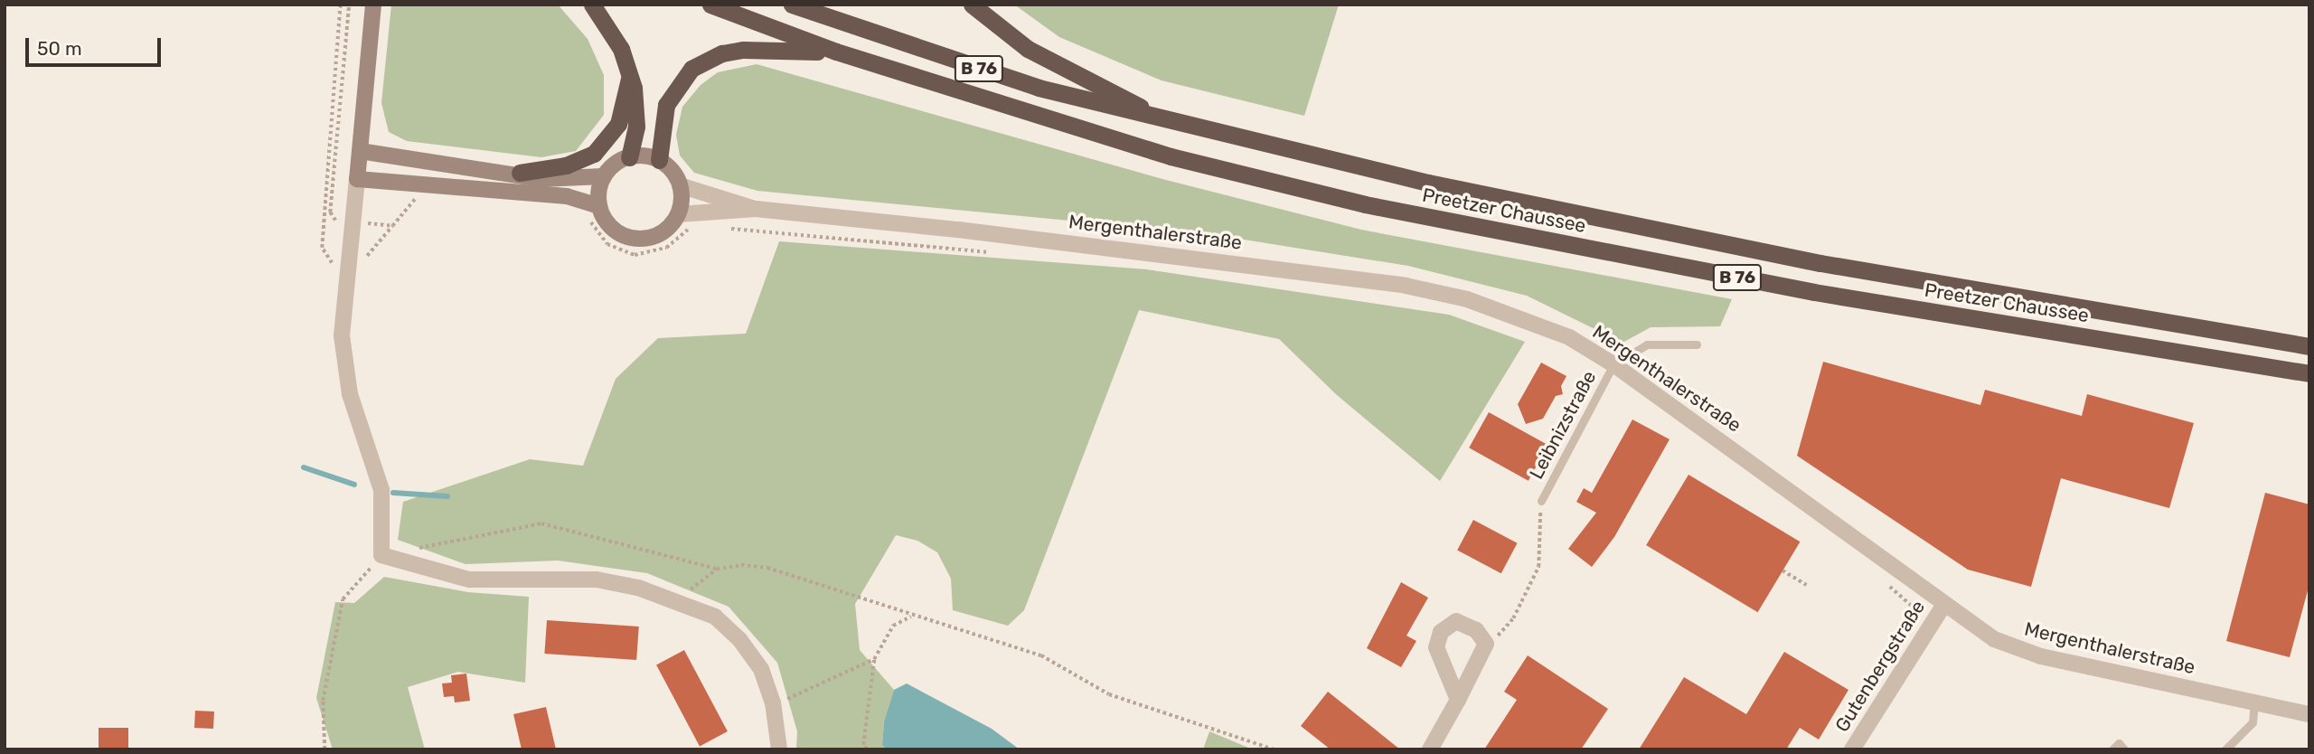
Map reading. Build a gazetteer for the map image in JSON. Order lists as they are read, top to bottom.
{
  "streets": {
    "highway": ["B 76", "Preetzer Chaussee"],
    "street": ["Mergenthalerstraße", "Gutenbergstraße"],
    "lane": ["Leibnizstraße"]
  },
  "crossings": [
    ["B 76", "Preetzer Chaussee"],
    ["B 76", "Mergenthalerstraße"],
    ["Mergenthalerstraße", "Leibnizstraße"],
    ["Mergenthalerstraße", "Gutenbergstraße"]
  ],
  "scale_bar": "50 m"
}
